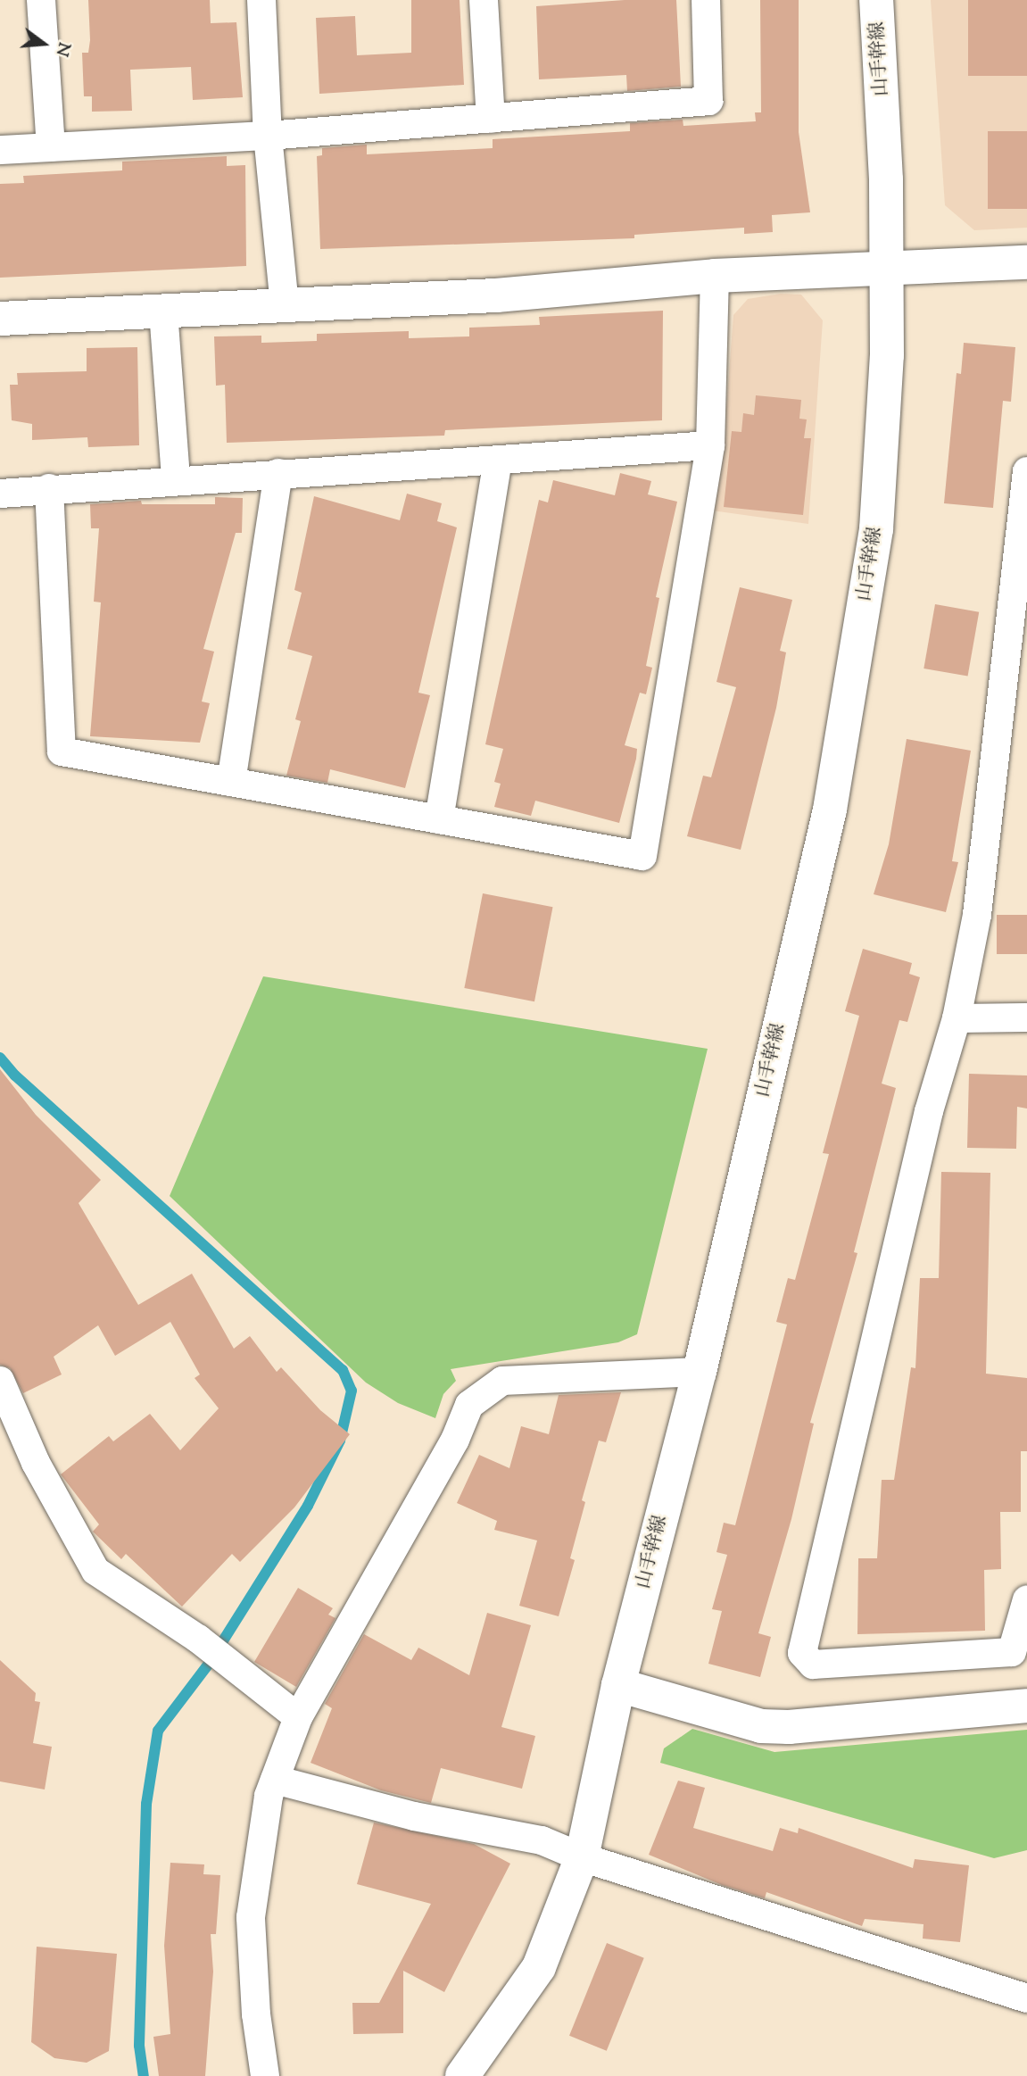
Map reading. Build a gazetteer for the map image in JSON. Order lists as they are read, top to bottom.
{
  "streets": {
    "street": ["山手幹線"]
  },
  "north": "right"
}
